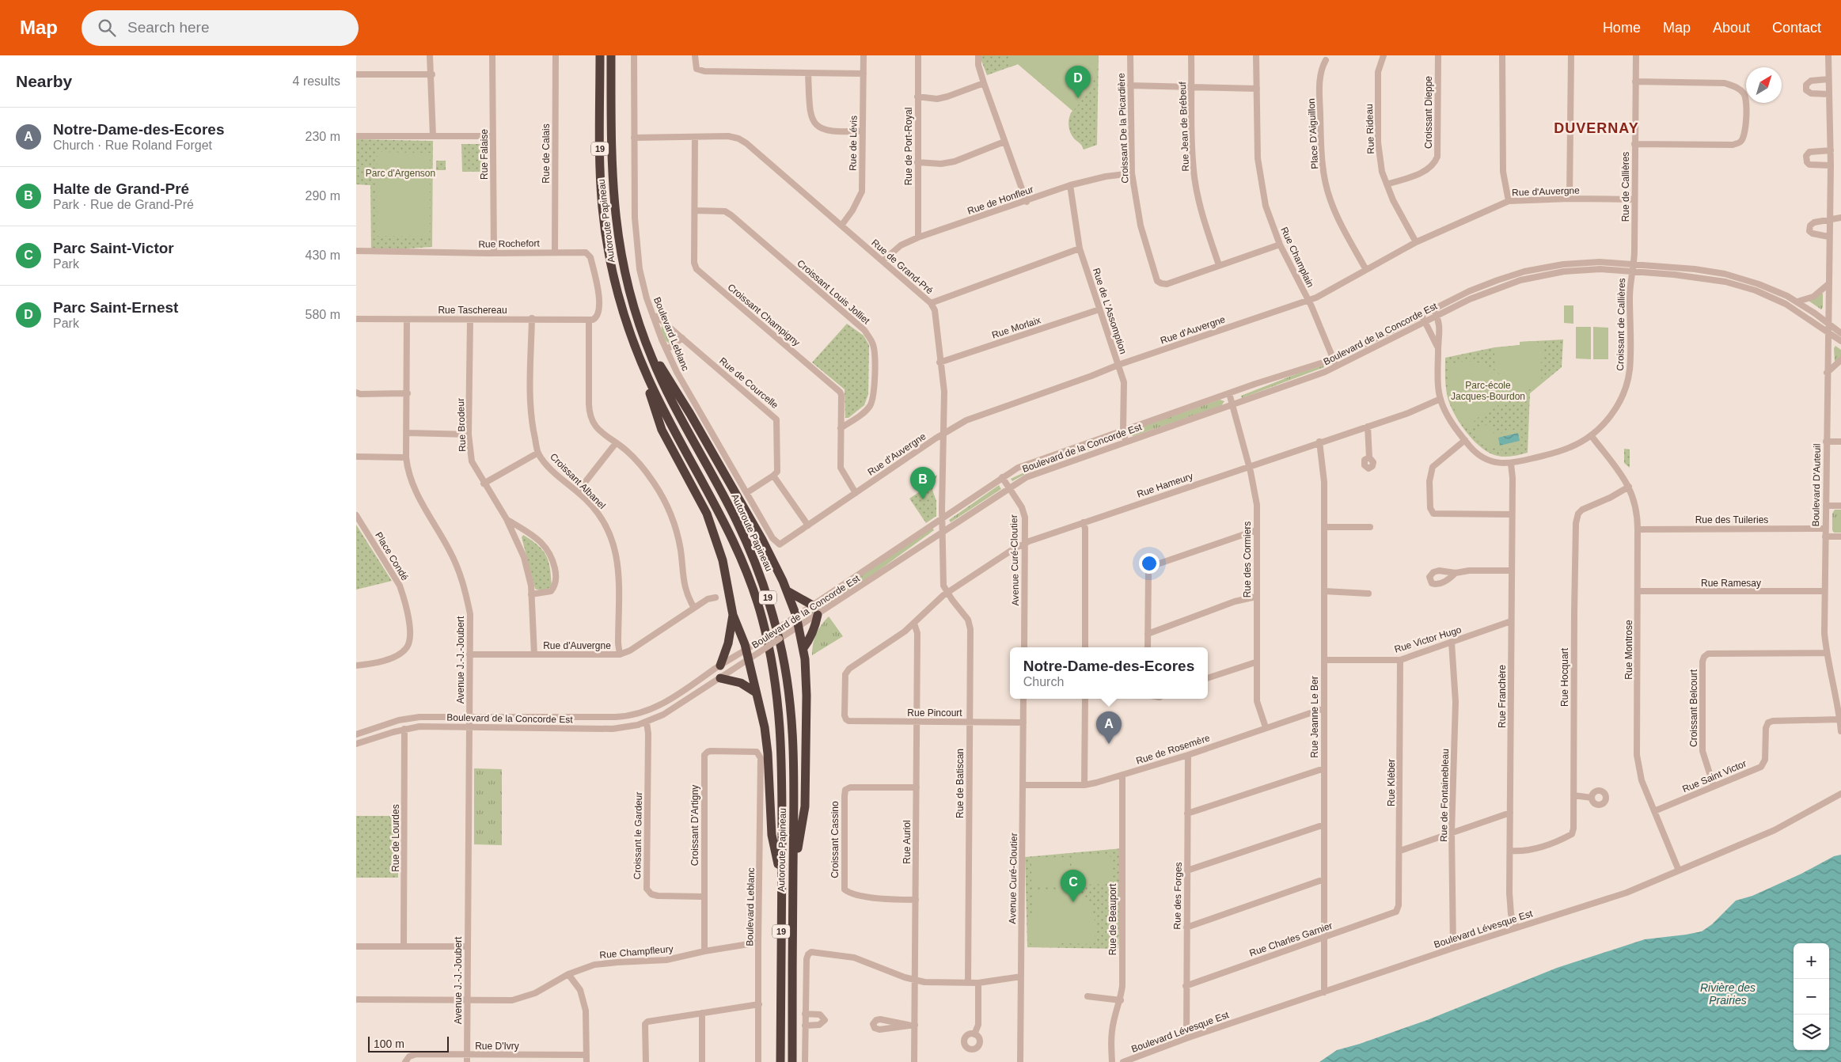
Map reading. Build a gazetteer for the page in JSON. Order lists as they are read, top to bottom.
{
  "streets": {
    "highway": ["19", "Autoroute Papineau"],
    "street": [
      "Croissant Dieppe",
      "Rue Jean de Brébeuf",
      "Croissant De la Picardière",
      "Rue Rideau",
      "Place D'Aiguillon",
      "Rue de Lévis",
      "Rue de Port-Royal",
      "Rue de Calais",
      "Rue Falaise",
      "Rue de Callières",
      "Rue d'Auvergne",
      "Rue de Honfleur",
      "Rue Rochefort",
      "Rue Champlain",
      "Rue de Grand-Pré",
      "Croissant Louis Jolliet",
      "Rue Taschereau",
      "Rue de L'Assomption",
      "Croissant Champigny",
      "Croissant de Callières",
      "Rue Morlaix",
      "Boulevard Leblanc",
      "Boulevard de la Concorde Est",
      "Rue de Courcelle",
      "Rue Brodeur",
      "Croissant Albanel",
      "Rue Hameury",
      "Boulevard D'Auteuil",
      "Rue des Tuileries",
      "Place Condé",
      "Rue des Cormiers",
      "Avenue Curé-Cloutier",
      "Rue Ramesay",
      "Rue Victor Hugo",
      "Rue Montrose",
      "Avenue J.-J.-Joubert",
      "Rue Hocquart",
      "Rue Franchère",
      "Croissant Belcourt",
      "Rue Pincourt",
      "Rue Jeanne Le Ber",
      "Rue de Rosemère",
      "Rue Saint Victor",
      "Rue Kléber",
      "Rue de Batiscan",
      "Rue de Fontainebleau",
      "Croissant D'Artigny",
      "Croissant le Gardeur",
      "Rue de Lourdes",
      "Croissant Cassino",
      "Rue Auriol",
      "Rue des Forges",
      "Rue de Beauport",
      "Boulevard Lévesque Est",
      "Rue Charles Garnier",
      "Rue Champfleury",
      "Rue D'Ivry"
    ]
  },
  "crossings": [
    ["Croissant Dieppe", "Rue Rideau"],
    ["Rue Jean de Brébeuf", "Croissant De la Picardière"],
    ["Croissant De la Picardière", "Rue de Honfleur"],
    ["Croissant De la Picardière", "Rue Champlain"],
    ["Rue Rideau", "Rue d'Auvergne"],
    ["Place D'Aiguillon", "Rue d'Auvergne"],
    ["Rue de Lévis", "Rue de Grand-Pré"],
    ["Rue de Port-Royal", "Rue de Honfleur"],
    ["Rue de Calais", "Rue Rochefort"],
    ["Rue Falaise", "Rue Rochefort"],
    ["Rue de Callières", "Rue d'Auvergne"],
    ["Rue de Callières", "Croissant de Callières"],
    ["Rue de Callières", "Boulevard de la Concorde Est"],
    ["Rue d'Auvergne", "Rue Champlain"],
    ["Rue d'Auvergne", "Rue de Grand-Pré"],
    ["Rue d'Auvergne", "Rue de L'Assomption"],
    ["Rue d'Auvergne", "Croissant Champigny"],
    ["Rue d'Auvergne", "Boulevard Leblanc"],
    ["Rue d'Auvergne", "Rue Brodeur"],
    ["Rue d'Auvergne", "Croissant Albanel"],
    ["Rue d'Auvergne", "Avenue J.-J.-Joubert"],
    ["Rue de Honfleur", "Rue de Grand-Pré"],
    ["Rue de Honfleur", "Rue de L'Assomption"],
    ["Rue Rochefort", "Rue Taschereau"],
    ["Rue Champlain", "Boulevard de la Concorde Est"],
    ["Rue de Grand-Pré", "Croissant Champigny"],
    ["Rue de Grand-Pré", "Rue Morlaix"],
    ["Rue de Grand-Pré", "Boulevard Leblanc"],
    ["Rue de Grand-Pré", "Boulevard de la Concorde Est"],
    ["Rue de Grand-Pré", "Rue Hameury"],
    ["Rue de Grand-Pré", "Rue de Batiscan"],
    ["Croissant Louis Jolliet", "Croissant Champigny"],
    ["Rue Taschereau", "Rue Brodeur"],
    ["Rue Taschereau", "Croissant Albanel"],
    ["Rue Taschereau", "Avenue J.-J.-Joubert"],
    ["Rue de L'Assomption", "Rue Morlaix"],
    ["Rue de L'Assomption", "Boulevard de la Concorde Est"],
    ["Croissant de Callières", "Boulevard de la Concorde Est"],
    ["Croissant de Callières", "Rue Hameury"],
    ["Croissant de Callières", "Rue Montrose"],
    ["Croissant de Callières", "Rue Franchère"],
    ["Boulevard Leblanc", "Rue de Courcelle"],
    ["Boulevard Leblanc", "Croissant D'Artigny"],
    ["Boulevard Leblanc", "Rue Champfleury"],
    ["Boulevard de la Concorde Est", "Boulevard D'Auteuil"],
    ["Boulevard de la Concorde Est", "Rue des Cormiers"],
    ["Boulevard de la Concorde Est", "Avenue Curé-Cloutier"],
    ["Boulevard de la Concorde Est", "Avenue J.-J.-Joubert"],
    ["Boulevard de la Concorde Est", "Croissant le Gardeur"],
    ["Boulevard de la Concorde Est", "Rue de Lourdes"],
    ["Rue Hameury", "Rue des Cormiers"],
    ["Rue Hameury", "Avenue Curé-Cloutier"],
    ["Rue Hameury", "Rue Pincourt"],
    ["Rue Hameury", "Rue Jeanne Le Ber"],
    ["Rue Hameury", "Rue de Batiscan"],
    ["Rue Hameury", "Rue Auriol"],
    ["Boulevard D'Auteuil", "Rue des Tuileries"],
    ["Boulevard D'Auteuil", "Rue Ramesay"],
    ["Boulevard D'Auteuil", "Croissant Belcourt"],
    ["Boulevard D'Auteuil", "Rue Saint Victor"],
    ["Rue des Tuileries", "Rue Montrose"],
    ["Rue des Cormiers", "Rue de Rosemère"],
    ["Avenue Curé-Cloutier", "Rue Pincourt"],
    ["Avenue Curé-Cloutier", "Rue de Rosemère"],
    ["Rue Ramesay", "Rue Montrose"],
    ["Rue Victor Hugo", "Rue Franchère"],
    ["Rue Victor Hugo", "Rue Jeanne Le Ber"],
    ["Rue Victor Hugo", "Rue Kléber"],
    ["Rue Victor Hugo", "Rue de Fontainebleau"],
    ["Rue Montrose", "Rue Hocquart"],
    ["Rue Montrose", "Rue Saint Victor"],
    ["Rue Montrose", "Boulevard Lévesque Est"],
    ["Avenue J.-J.-Joubert", "Rue Champfleury"],
    ["Avenue J.-J.-Joubert", "Rue D'Ivry"],
    ["Rue Hocquart", "Rue Franchère"],
    ["Rue Franchère", "Boulevard Lévesque Est"],
    ["Croissant Belcourt", "Rue Saint Victor"],
    ["Rue Pincourt", "Rue de Batiscan"],
    ["Rue Pincourt", "Rue Auriol"],
    ["Rue Jeanne Le Ber", "Rue de Rosemère"],
    ["Rue Jeanne Le Ber", "Boulevard Lévesque Est"],
    ["Rue Jeanne Le Ber", "Rue Charles Garnier"],
    ["Rue de Rosemère", "Rue des Forges"],
    ["Rue de Rosemère", "Rue de Beauport"],
    ["Rue Kléber", "Rue Charles Garnier"],
    ["Rue de Fontainebleau", "Boulevard Lévesque Est"],
    ["Croissant D'Artigny", "Croissant le Gardeur"],
    ["Croissant D'Artigny", "Rue Champfleury"],
    ["Croissant Cassino", "Rue Auriol"],
    ["Rue des Forges", "Boulevard Lévesque Est"],
    ["Rue des Forges", "Rue Charles Garnier"]
  ],
  "districts": ["DUVERNAY"],
  "water": ["Rivière des Prairies"],
  "parks": ["Parc d'Argenson", "Parc-école Jacques-Bourdon"],
  "scale_bar": "100 m",
  "north": "top right",
  "page": {
    "header": "Map",
    "search": "Search here",
    "nav": [
      "Home",
      "Map",
      "About",
      "Contact"
    ],
    "heading": ["Nearby", "4 results"],
    "pins": [
      "D",
      "B",
      "A",
      "C"
    ],
    "list": [
      {
        "mark": "A",
        "name": "Notre-Dame-des-Ecores",
        "note": "Church · Rue Roland Forget",
        "value": "230 m"
      },
      {
        "mark": "B",
        "name": "Halte de Grand-Pré",
        "note": "Park · Rue de Grand-Pré",
        "value": "290 m"
      },
      {
        "mark": "C",
        "name": "Parc Saint-Victor",
        "note": "Park",
        "value": "430 m"
      },
      {
        "mark": "D",
        "name": "Parc Saint-Ernest",
        "note": "Park",
        "value": "580 m"
      }
    ],
    "popup": ["Notre-Dame-des-Ecores", "Church"],
    "map_buttons": ["+", "−"],
    "scale": "100 m"
  }
}
